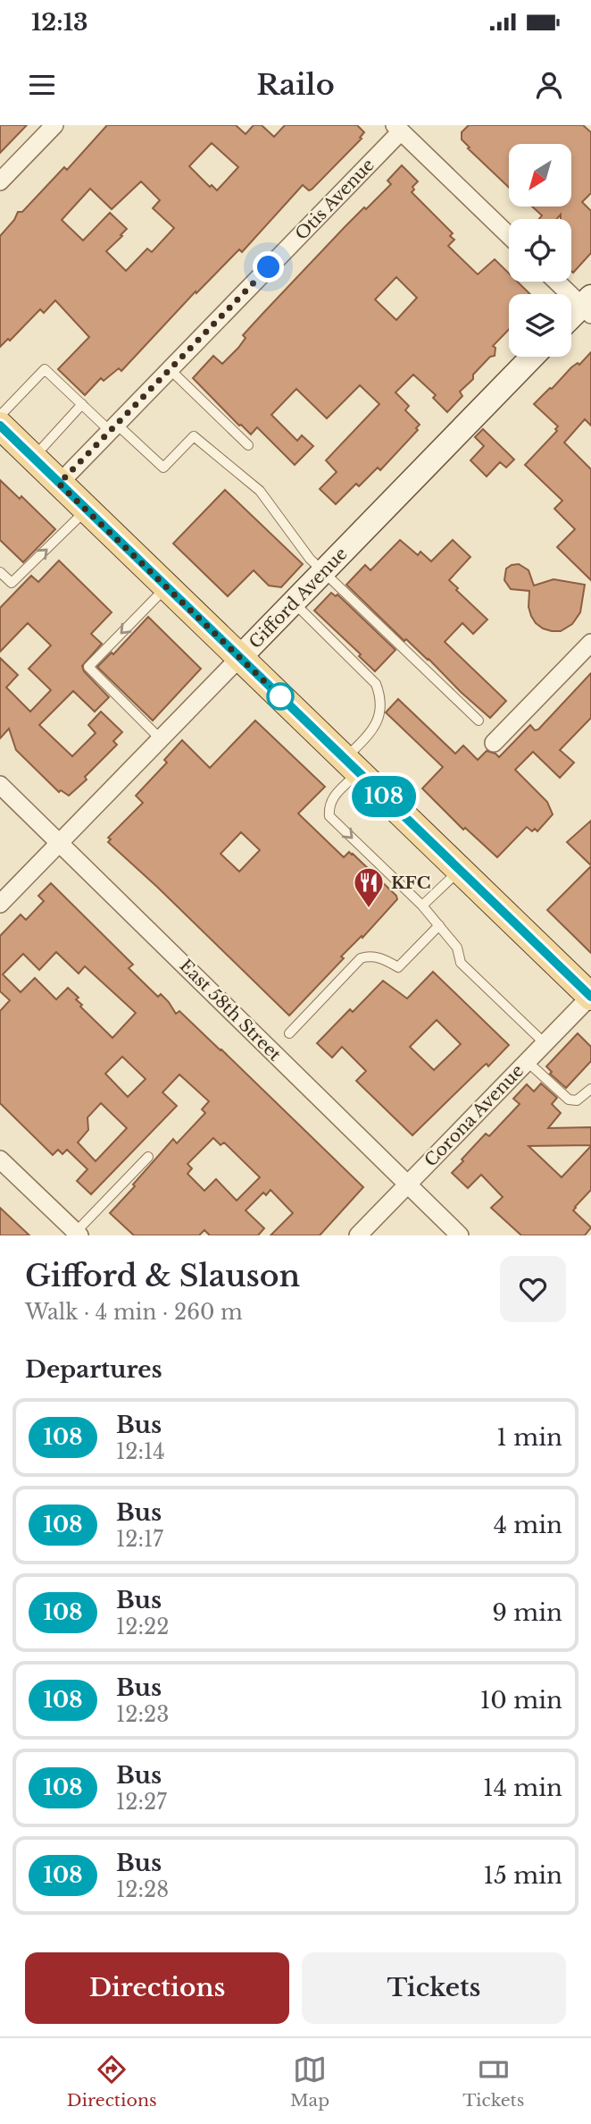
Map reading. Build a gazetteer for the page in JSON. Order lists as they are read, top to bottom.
{
  "streets": {
    "street": [
      "Otis Avenue",
      "Gifford Avenue",
      "East 58th Street",
      "Corona Avenue"
    ]
  },
  "crossings": [
    ["Gifford Avenue", "East 58th Street"],
    ["East 58th Street", "Corona Avenue"]
  ],
  "places": {
    "restaurant": ["KFC"]
  },
  "lines": ["bus line 108"],
  "north": "bottom left",
  "page": {
    "status": "12:13",
    "header": "Railo",
    "on_map": "108",
    "heading": [
      ["Gifford & Slauson", "Walk · 4 min · 260 m"],
      "Departures"
    ],
    "list": [
      {
        "mark": "108",
        "name": "Bus",
        "note": "12:14",
        "value": "1 min"
      },
      {
        "mark": "108",
        "name": "Bus",
        "note": "12:17",
        "value": "4 min"
      },
      {
        "mark": "108",
        "name": "Bus",
        "note": "12:22",
        "value": "9 min"
      },
      {
        "mark": "108",
        "name": "Bus",
        "note": "12:23",
        "value": "10 min"
      },
      {
        "mark": "108",
        "name": "Bus",
        "note": "12:27",
        "value": "14 min"
      },
      {
        "mark": "108",
        "name": "Bus",
        "note": "12:28",
        "value": "15 min"
      }
    ],
    "buttons": ["Directions", "Tickets"],
    "tabs": ["Directions", "Map", "Tickets"]
  }
}
